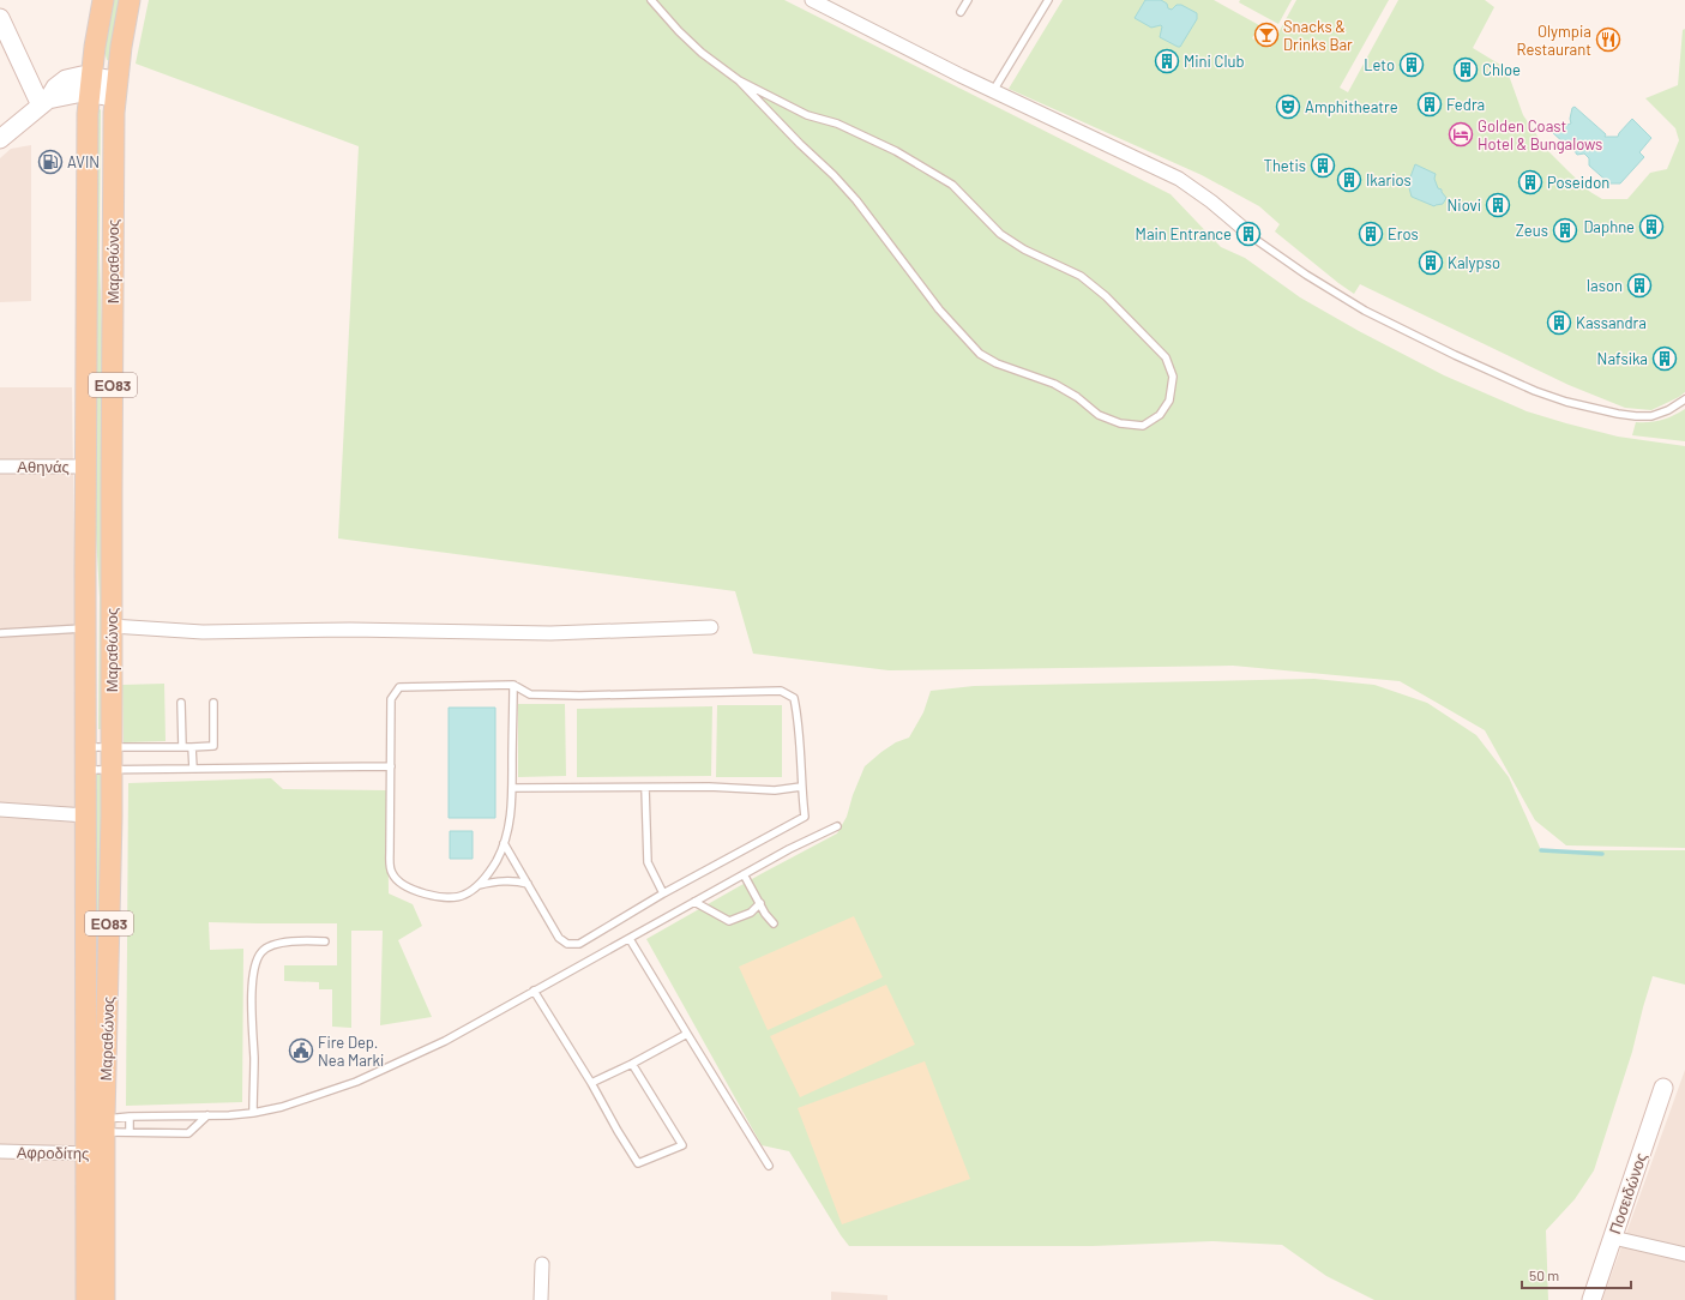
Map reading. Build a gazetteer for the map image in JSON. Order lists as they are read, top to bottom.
{
  "streets": {
    "main road": ["Μαραθώνος", "ΕΟ83"],
    "street": ["Αθηνάς", "Αφροδίτης", "Ποσειδώνος"]
  },
  "crossings": [
    ["Μαραθώνος", "Αθηνάς"],
    ["Μαραθώνος", "Αφροδίτης"]
  ],
  "places": {
    "bar": ["Snacks & Drinks Bar"],
    "restaurant": ["Olympia Restaurant"],
    "building": [
      "Mini Club",
      "Leto",
      "Chloe",
      "Fedra",
      "Thetis",
      "Ikarios",
      "Poseidon",
      "Niovi",
      "Daphne",
      "Zeus",
      "Main Entrance",
      "Eros",
      "Kalypso",
      "Iason",
      "Kassandra",
      "Nafsika"
    ],
    "theatre": ["Amphitheatre"],
    "hotel": ["Golden Coast Hotel & Bungalows"],
    "fuel station": ["AVIN"],
    "public building": ["Fire Dep. Nea Marki"]
  },
  "scale_bar": "50 m"
}
